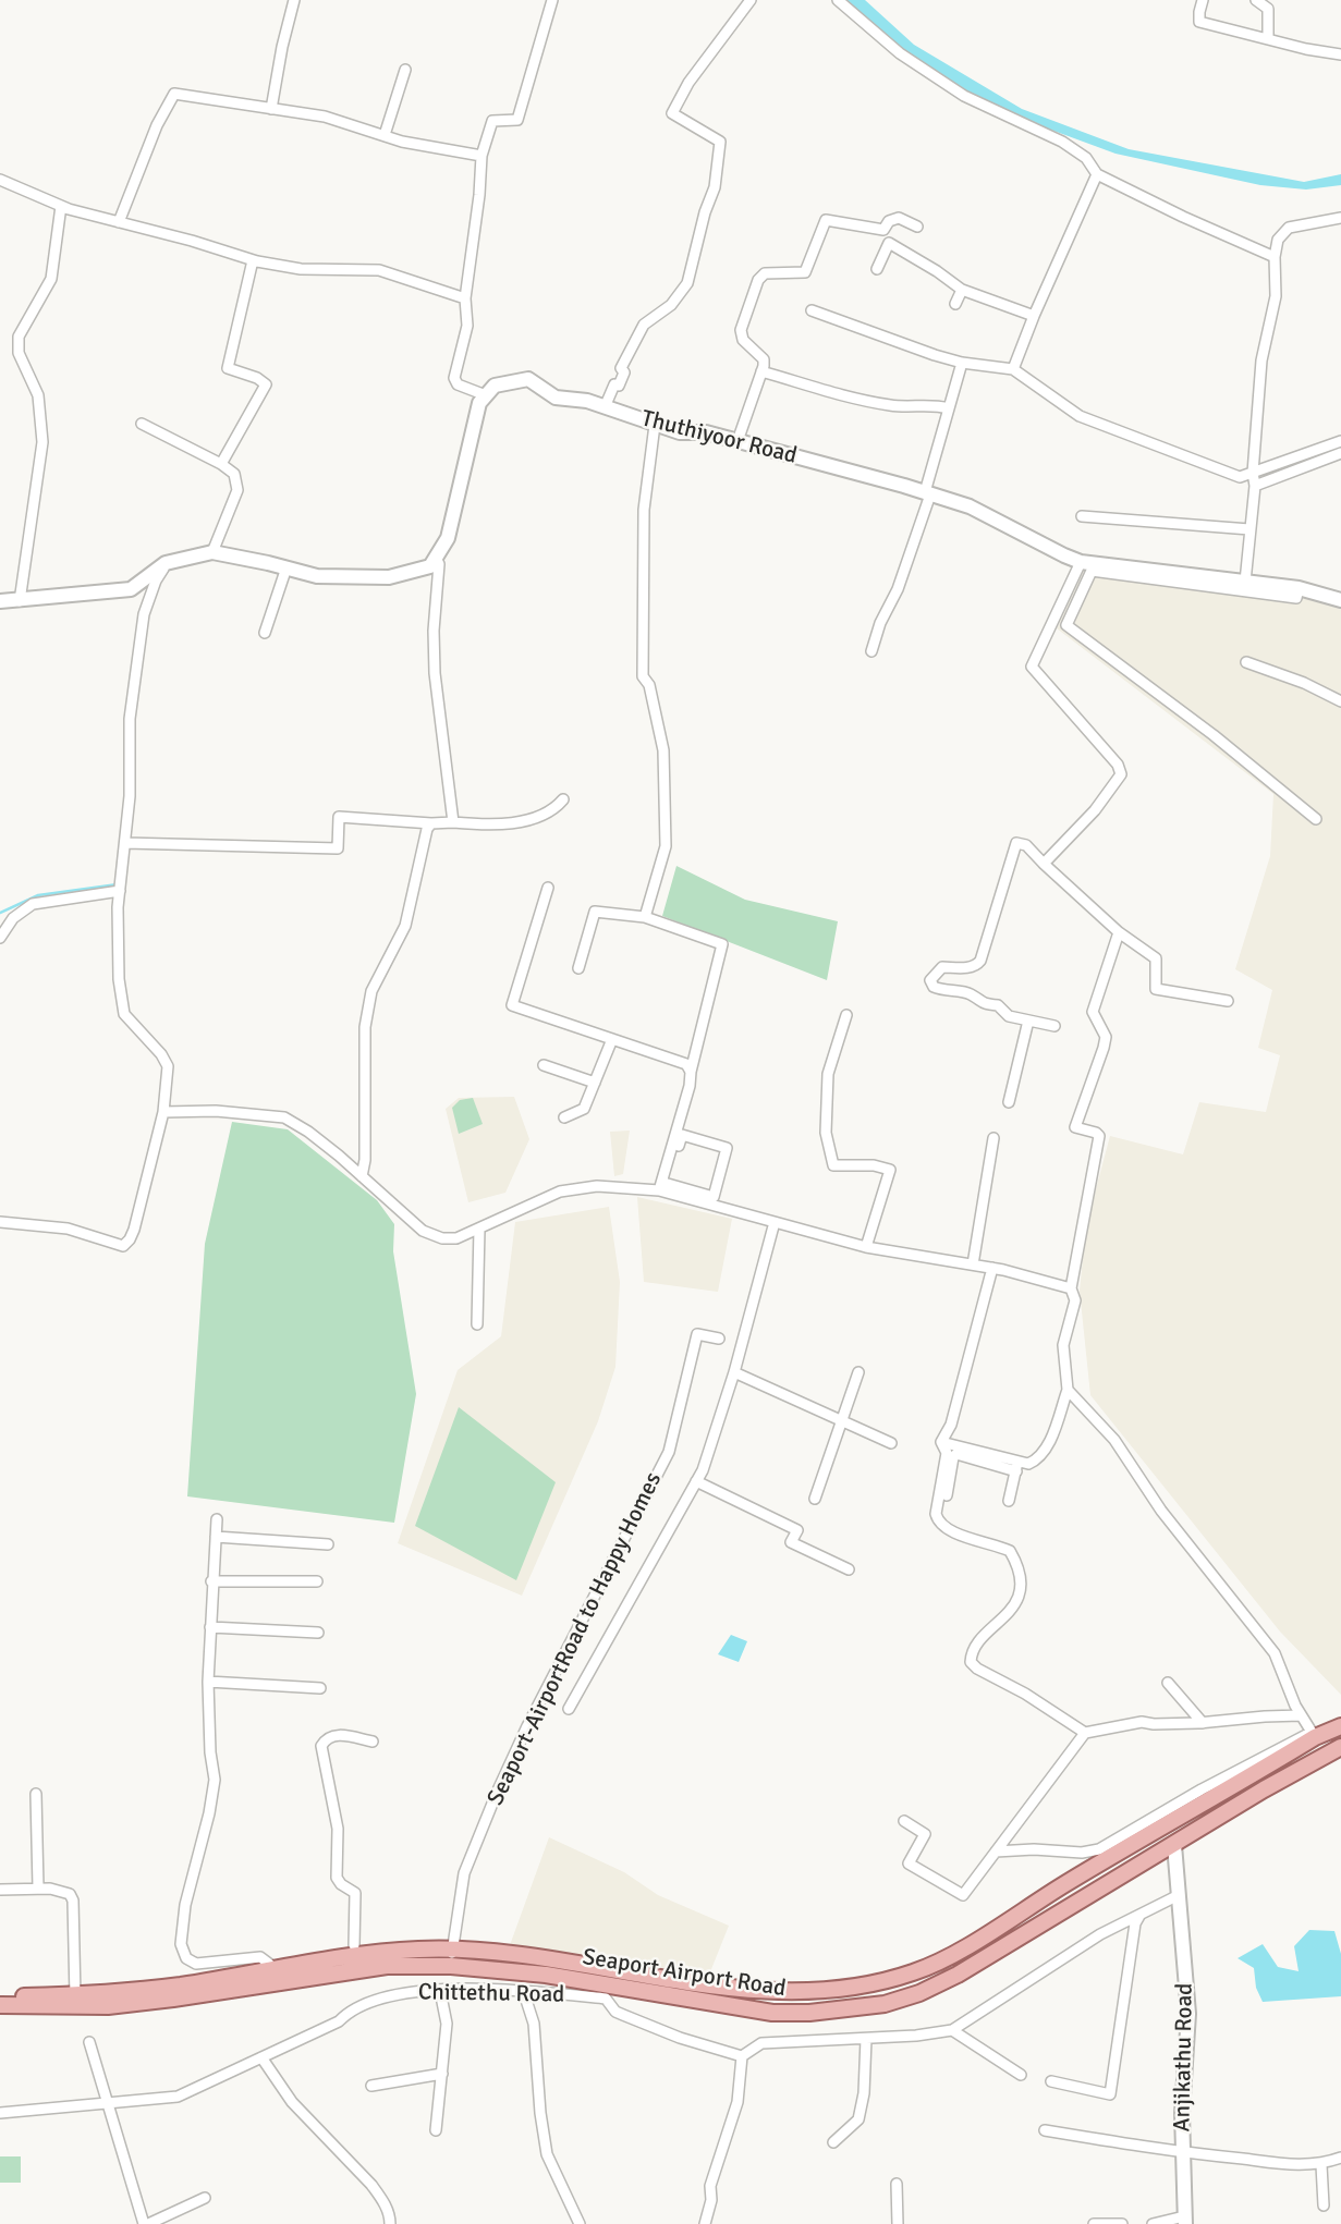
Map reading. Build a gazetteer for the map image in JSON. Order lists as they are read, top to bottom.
{
  "streets": {
    "main road": ["Thuthiyoor Road", "Seaport Airport Road", "Anjikathu Road"],
    "street": ["Seaport-AirportRoad to Happy Homes", "Chittethu Road"]
  },
  "crossings": [
    ["Seaport-AirportRoad to Happy Homes", "Seaport Airport Road"],
    ["Seaport Airport Road", "Chittethu Road"],
    ["Seaport Airport Road", "Anjikathu Road"]
  ]
}
